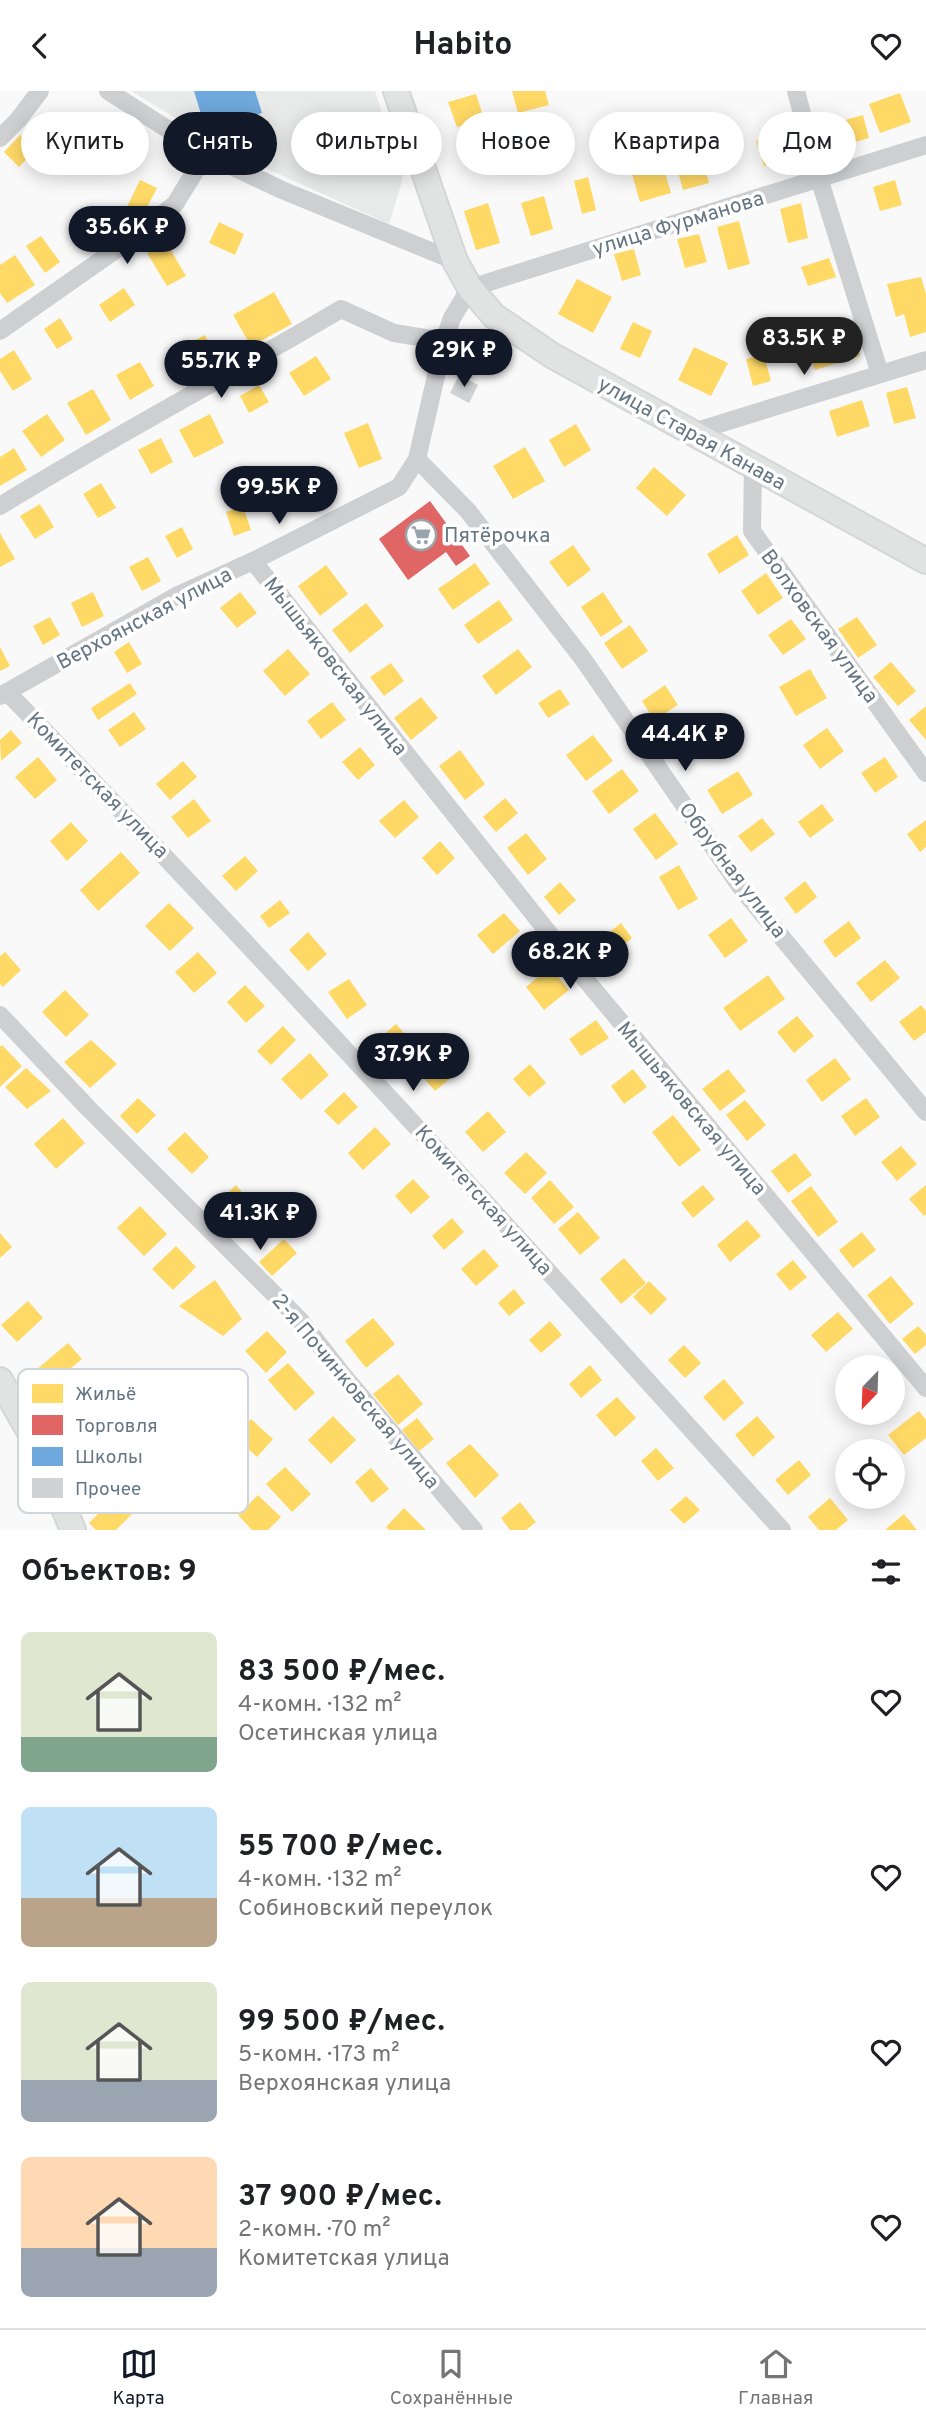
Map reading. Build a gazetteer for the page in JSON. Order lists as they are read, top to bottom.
{
  "streets": {
    "street": [
      "улица Фурманова",
      "улица Старая Канава",
      "Верхоянская улица",
      "Волховская улица",
      "Мышьяковская улица",
      "Комитетская улица",
      "Обрубная улица",
      "2-я Починковская улица"
    ]
  },
  "crossings": [
    ["улица Фурманова", "улица Старая Канава"],
    ["улица Фурманова", "Верхоянская улица"],
    ["улица Старая Канава", "Верхоянская улица"],
    ["улица Старая Канава", "Волховская улица"],
    ["Верхоянская улица", "Мышьяковская улица"],
    ["Верхоянская улица", "Комитетская улица"],
    ["Верхоянская улица", "Обрубная улица"]
  ],
  "places": {
    "supermarket": ["Пятёрочка"]
  },
  "legend": [
    "Жильё",
    "Торговля",
    "Школы",
    "Прочее"
  ],
  "north": "bottom left",
  "page": {
    "header": "Habito",
    "chip": [
      "Купить",
      "Снять",
      "Фильтры",
      "Новое",
      "Квартира",
      "Дом"
    ],
    "price": [
      "35.6K ₽",
      "83.5K ₽",
      "29K ₽",
      "55.7K ₽",
      "99.5K ₽",
      "44.4K ₽",
      "68.2K ₽",
      "37.9K ₽",
      "41.3K ₽"
    ],
    "heading": "Объектов: 9",
    "list": [
      {
        "name": "83 500 ₽/мес.",
        "note": "4-комн. · 132 m² · Осетинская улица"
      },
      {
        "name": "55 700 ₽/мес.",
        "note": "4-комн. · 132 m² · Собиновский переулок"
      },
      {
        "name": "99 500 ₽/мес.",
        "note": "5-комн. · 173 m² · Верхоянская улица"
      },
      {
        "name": "37 900 ₽/мес.",
        "note": "2-комн. · 70 m² · Комитетская улица"
      }
    ],
    "tabs": ["Карта", "Сохранённые", "Главная"]
  }
}
